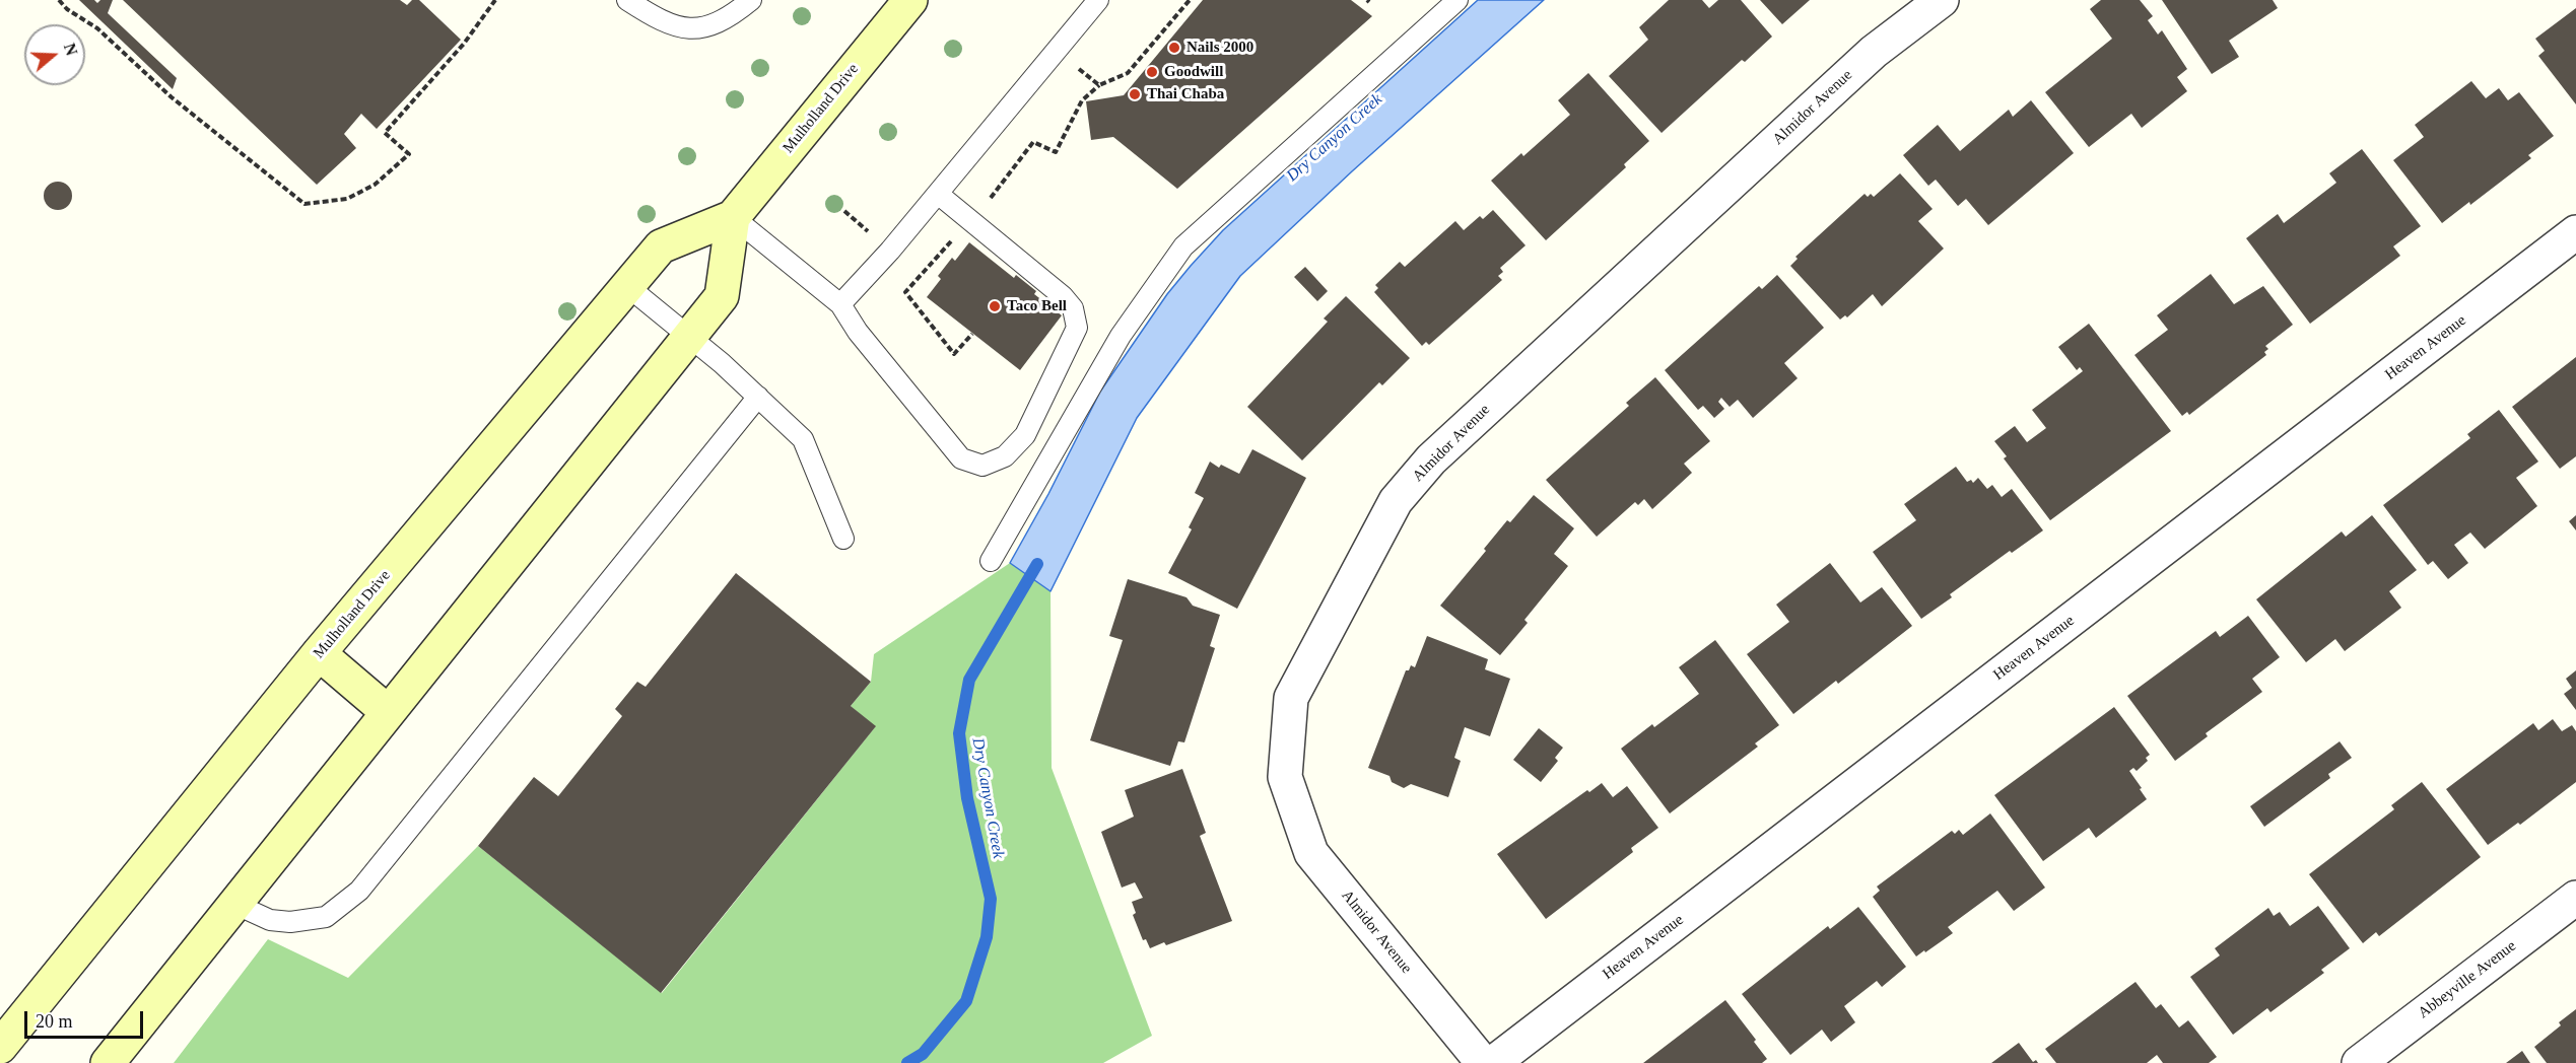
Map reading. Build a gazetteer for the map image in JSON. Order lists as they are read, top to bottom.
{
  "streets": {
    "main road": ["Mulholland Drive"],
    "street": ["Almidor Avenue", "Heaven Avenue", "Abbeyville Avenue"]
  },
  "water": ["Dry Canyon Creek"],
  "places": [
    "Nails 2000",
    "Goodwill",
    "Thai Chaba",
    "Taco Bell"
  ],
  "scale_bar": "20 m",
  "north": "right"
}
